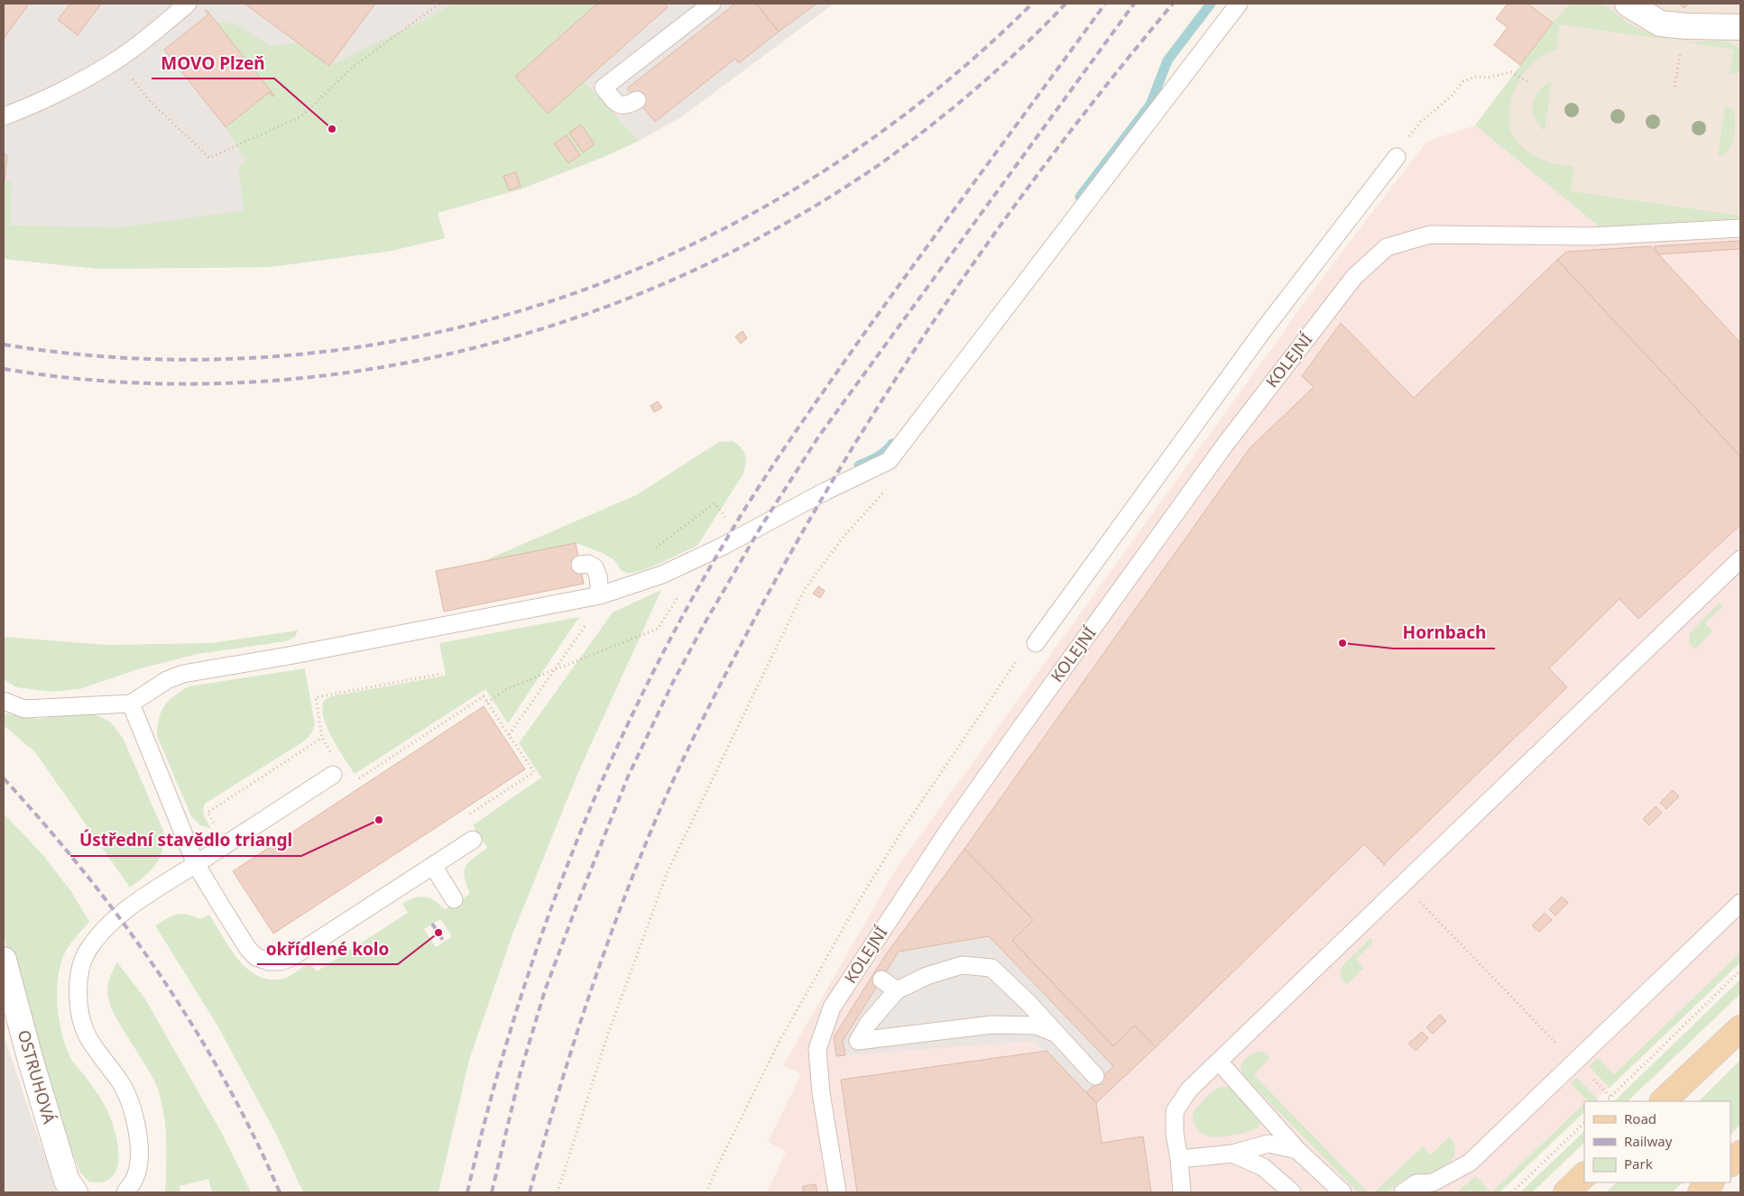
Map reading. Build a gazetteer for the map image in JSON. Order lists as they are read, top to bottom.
{
  "streets": {
    "street": ["OSTRUHOVÁ"],
    "lane": ["KOLEJNÍ"]
  },
  "places": [
    "MOVO Plzeň",
    "Hornbach",
    "Ústřední stavědlo triangl",
    "okřídlené kolo"
  ],
  "legend": ["Road", "Railway", "Park"]
}
